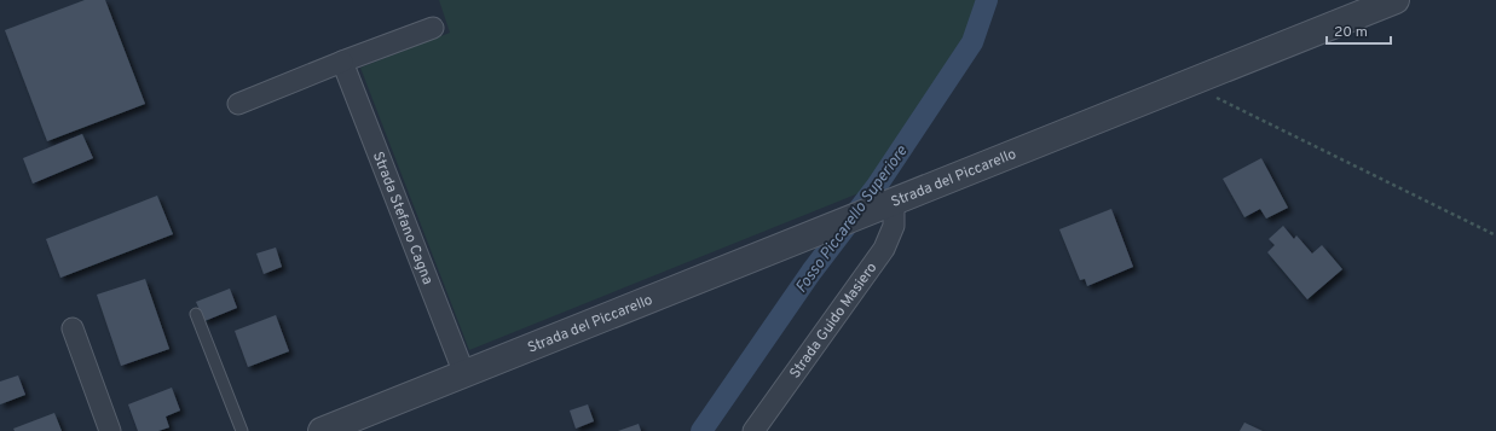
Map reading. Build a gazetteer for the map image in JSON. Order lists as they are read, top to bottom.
{
  "streets": {
    "street": ["Strada del Piccarello", "Strada Stefano Cagna", "Strada Guido Masiero"]
  },
  "crossings": [
    ["Strada del Piccarello", "Strada Stefano Cagna"],
    ["Strada del Piccarello", "Strada Guido Masiero"]
  ],
  "water": ["Fosso Piccarello Superiore"],
  "scale_bar": "20 m"
}
